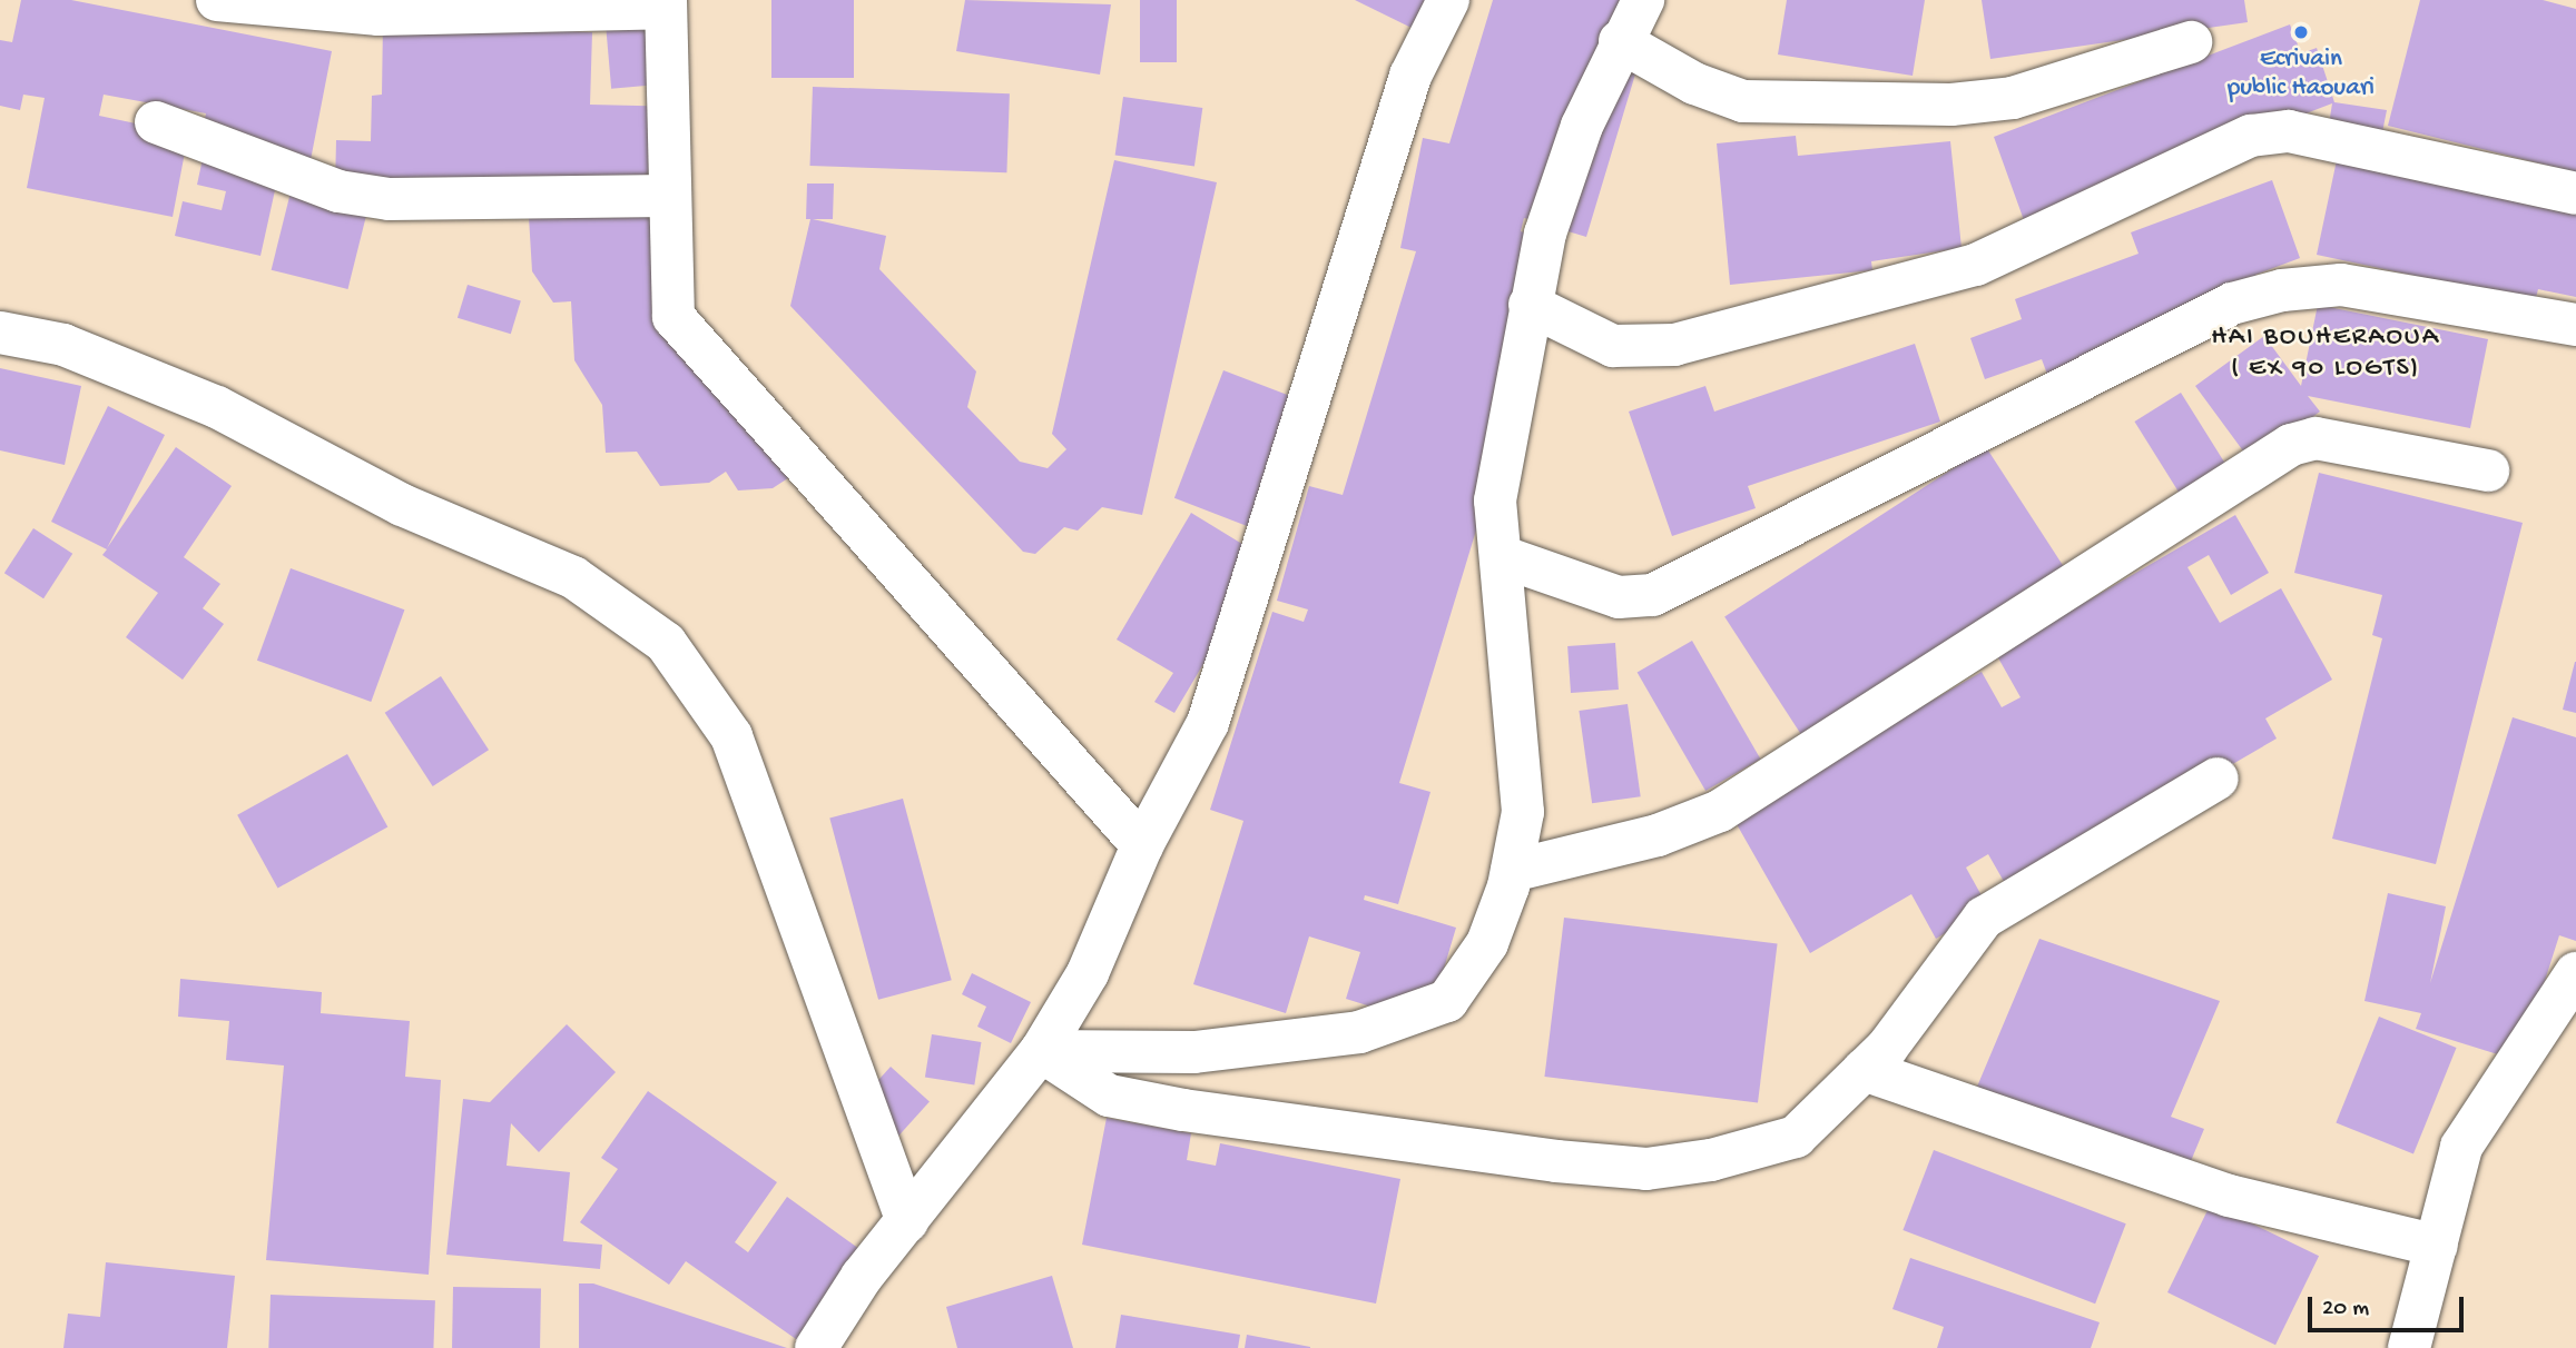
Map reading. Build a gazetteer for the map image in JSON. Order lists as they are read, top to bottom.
{
  "districts": ["HAI BOUHERAOUA ( EX 90 LOGTS)"],
  "places": ["Ecrivain public Haouari"],
  "scale_bar": "20 m"
}
